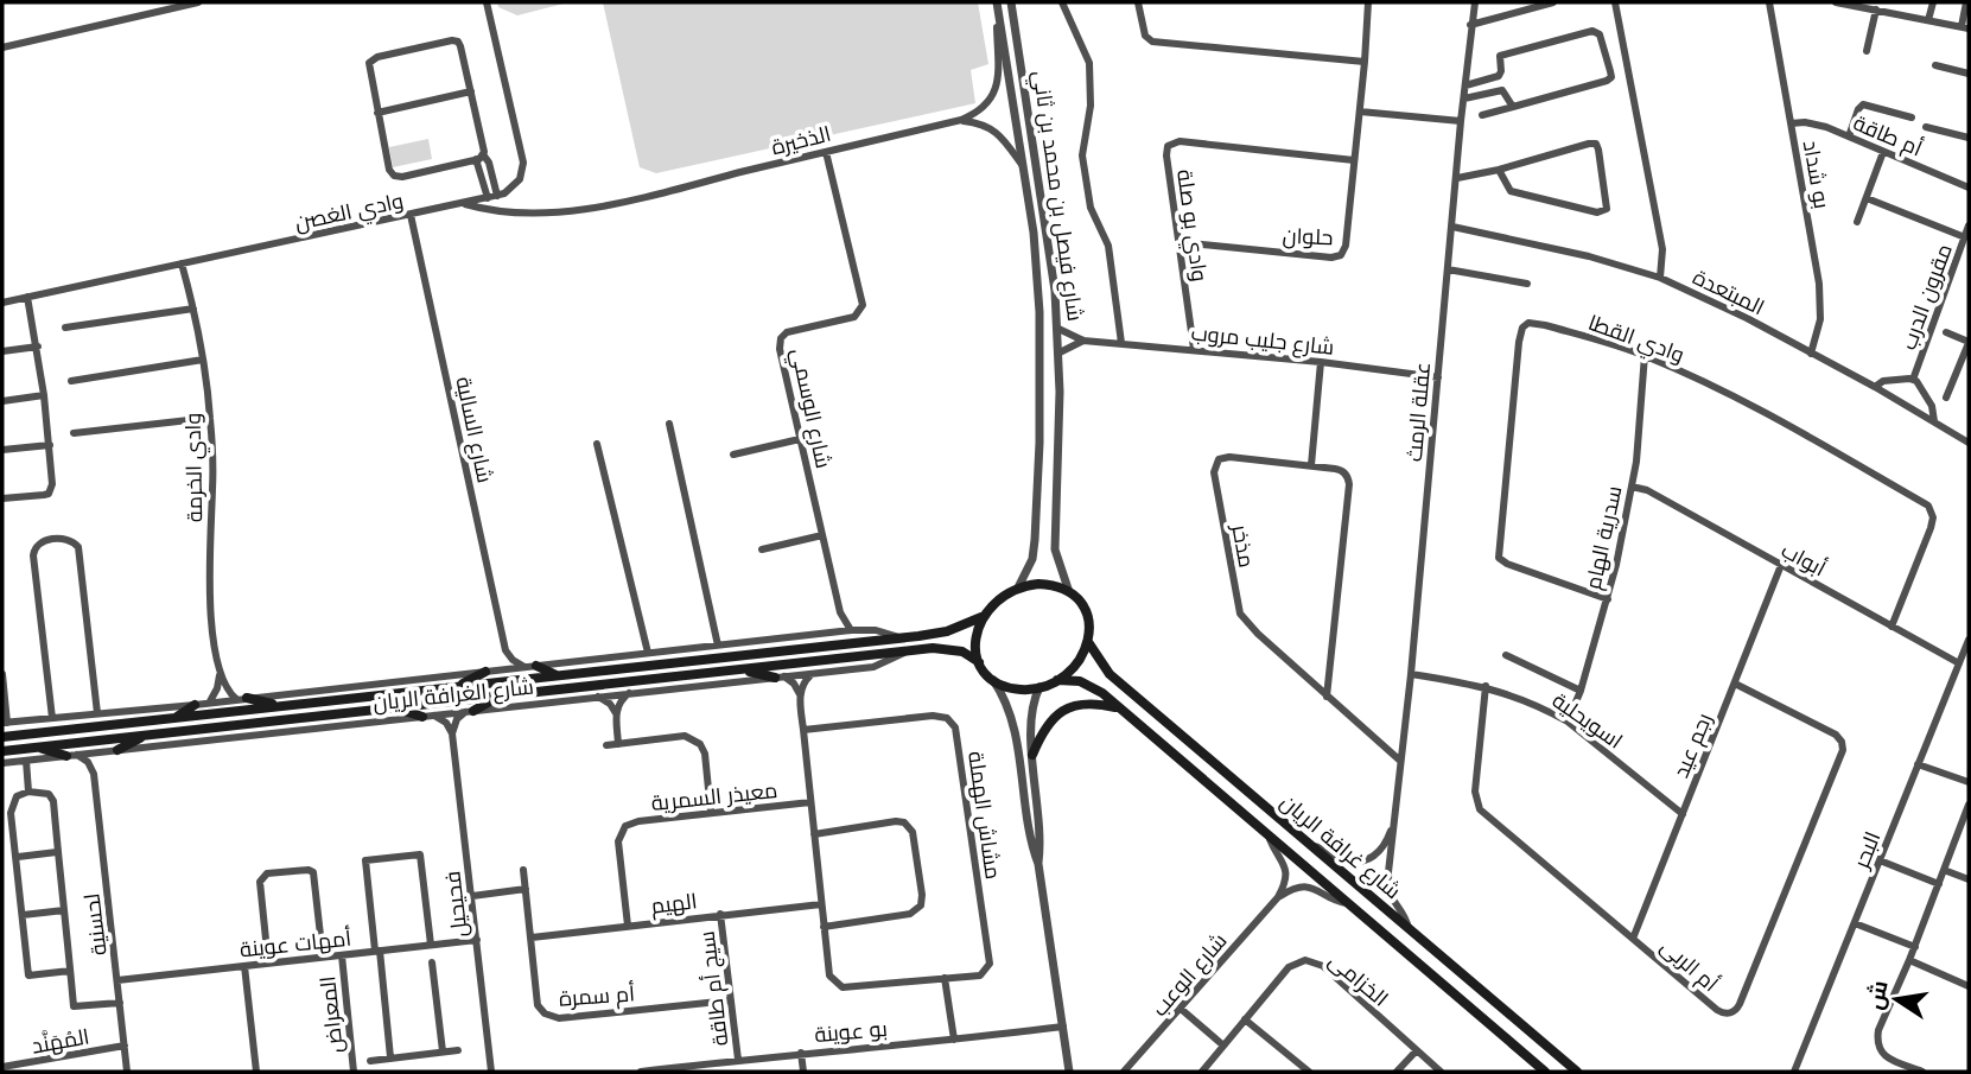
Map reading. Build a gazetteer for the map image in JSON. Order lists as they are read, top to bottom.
{
  "streets": {
    "main road": ["شارع الغرافة الريان", "شارع غرافة الريان"],
    "street": [
      "أم طاقة",
      "الذخيرة",
      "بو شداد",
      "شارع فيصل بن محمد بن ثاني",
      "وادي الغصن",
      "وادي بو صلة",
      "حلوان",
      "المبتعدة",
      "مقرون الدرب",
      "وادي القطا",
      "شارع جليب مروب",
      "شارع الوسمي",
      "عقلة الرمث",
      "شارع السالية",
      "وادي الخرمة",
      "سدرية الهام",
      "مذخر",
      "أبواب",
      "اسويحلية",
      "رجم عيد",
      "معيذر السمرية",
      "مشاش الهملة",
      "البحر",
      "الهيم",
      "فحيحيل",
      "لحسنية",
      "أمهات عوينة",
      "أم الربى",
      "شارع الوعب",
      "الخزامى",
      "سيج أم طاقة",
      "أم سمرة",
      "المعراض",
      "بو عوينة",
      "المُهَنَّد"
    ]
  },
  "crossings": [
    ["أم طاقة", "بو شداد"],
    ["الذخيرة", "شارع فيصل بن محمد بن ثاني"],
    ["الذخيرة", "وادي الغصن"],
    ["الذخيرة", "شارع الوسمي"],
    ["بو شداد", "المبتعدة"],
    ["شارع فيصل بن محمد بن ثاني", "شارع جليب مروب"],
    ["شارع فيصل بن محمد بن ثاني", "شارع الغرافة الريان"],
    ["شارع فيصل بن محمد بن ثاني", "شارع غرافة الريان"],
    ["وادي الغصن", "شارع السالية"],
    ["وادي الغصن", "وادي الخرمة"],
    ["وادي بو صلة", "حلوان"],
    ["وادي بو صلة", "شارع جليب مروب"],
    ["المبتعدة", "عقلة الرمث"],
    ["وادي القطا", "سدرية الهام"],
    ["وادي القطا", "أبواب"],
    ["شارع جليب مروب", "عقلة الرمث"],
    ["شارع الوسمي", "شارع الغرافة الريان"],
    ["عقلة الرمث", "مذخر"],
    ["عقلة الرمث", "اسويحلية"],
    ["عقلة الرمث", "شارع غرافة الريان"],
    ["وادي الخرمة", "شارع الغرافة الريان"],
    ["سدرية الهام", "أبواب"],
    ["سدرية الهام", "اسويحلية"],
    ["أبواب", "رجم عيد"],
    ["أبواب", "البحر"],
    ["شارع الغرافة الريان", "شارع غرافة الريان"],
    ["اسويحلية", "رجم عيد"],
    ["اسويحلية", "أم الربى"],
    ["رجم عيد", "أم الربى"],
    ["معيذر السمرية", "مشاش الهملة"],
    ["معيذر السمرية", "الهيم"],
    ["مشاش الهملة", "الهيم"],
    ["الهيم", "سيج أم طاقة"],
    ["الهيم", "أم سمرة"],
    ["فحيحيل", "أمهات عوينة"],
    ["لحسنية", "أمهات عوينة"],
    ["لحسنية", "المُهَنَّد"],
    ["أمهات عوينة", "المعراض"],
    ["سيج أم طاقة", "أم سمرة"],
    ["سيج أم طاقة", "بو عوينة"]
  ],
  "north": "left"
}
